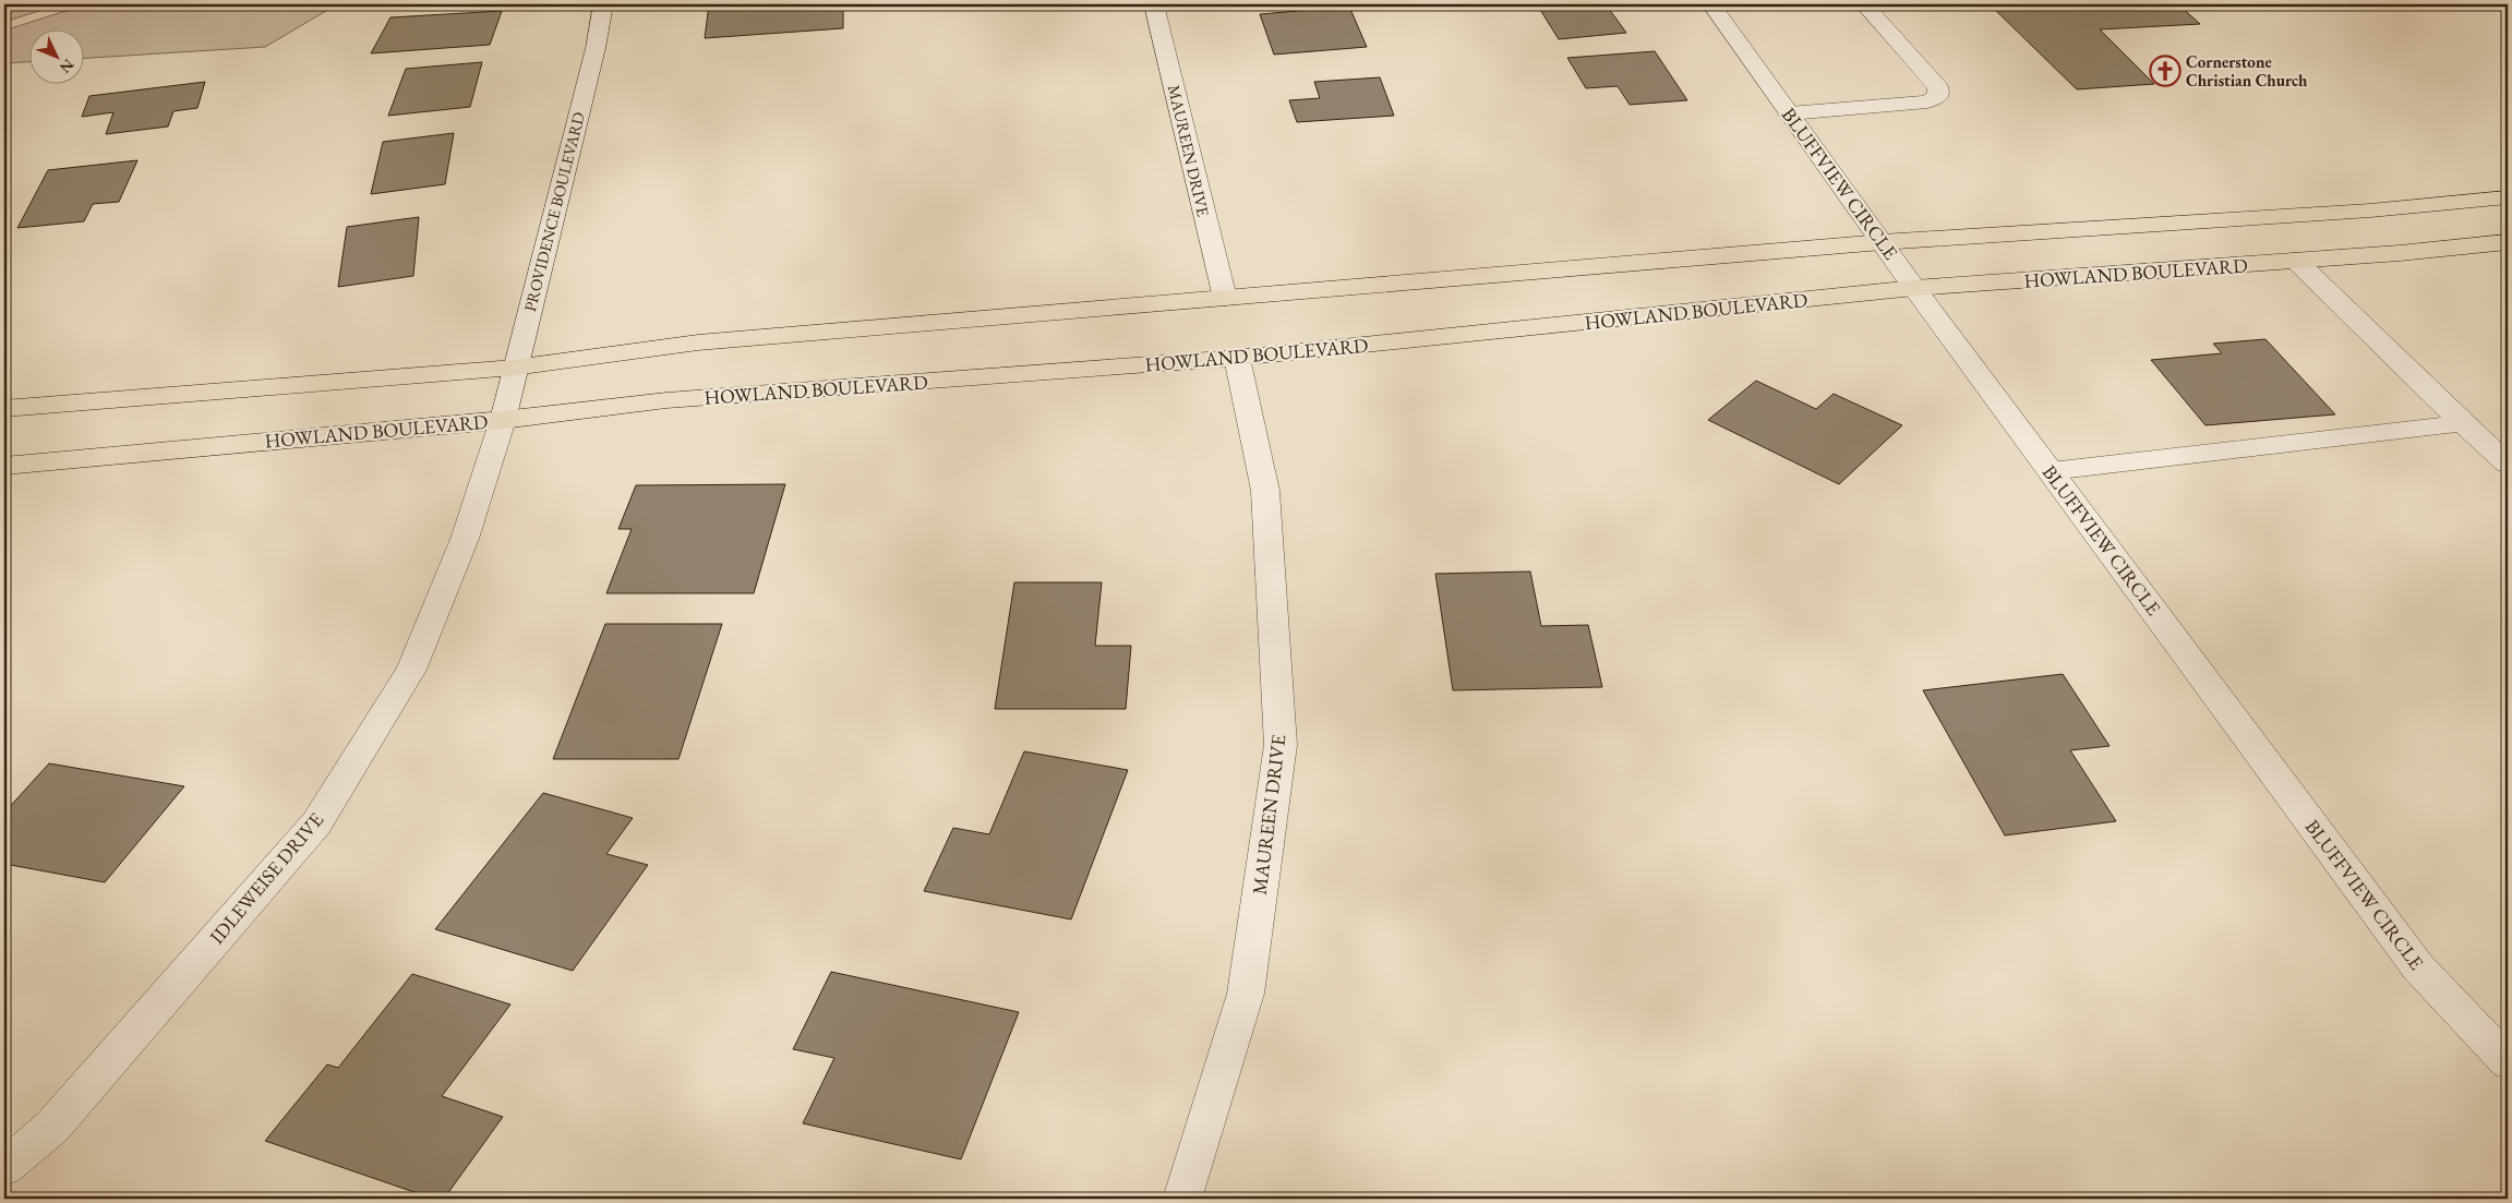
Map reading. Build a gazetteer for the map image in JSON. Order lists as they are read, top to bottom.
{
  "streets": {
    "main road": ["HOWLAND BOULEVARD"],
    "street": [
      "MAUREEN DRIVE",
      "BLUFFVIEW CIRCLE",
      "PROVIDENCE BOULEVARD",
      "IDLEWEISE DRIVE"
    ]
  },
  "crossings": [
    ["MAUREEN DRIVE", "HOWLAND BOULEVARD"],
    ["BLUFFVIEW CIRCLE", "HOWLAND BOULEVARD"],
    ["PROVIDENCE BOULEVARD", "HOWLAND BOULEVARD"],
    ["PROVIDENCE BOULEVARD", "IDLEWEISE DRIVE"],
    ["HOWLAND BOULEVARD", "IDLEWEISE DRIVE"]
  ],
  "places": {
    "church": ["Cornerstone Christian Church"]
  },
  "north": "bottom right"
}
